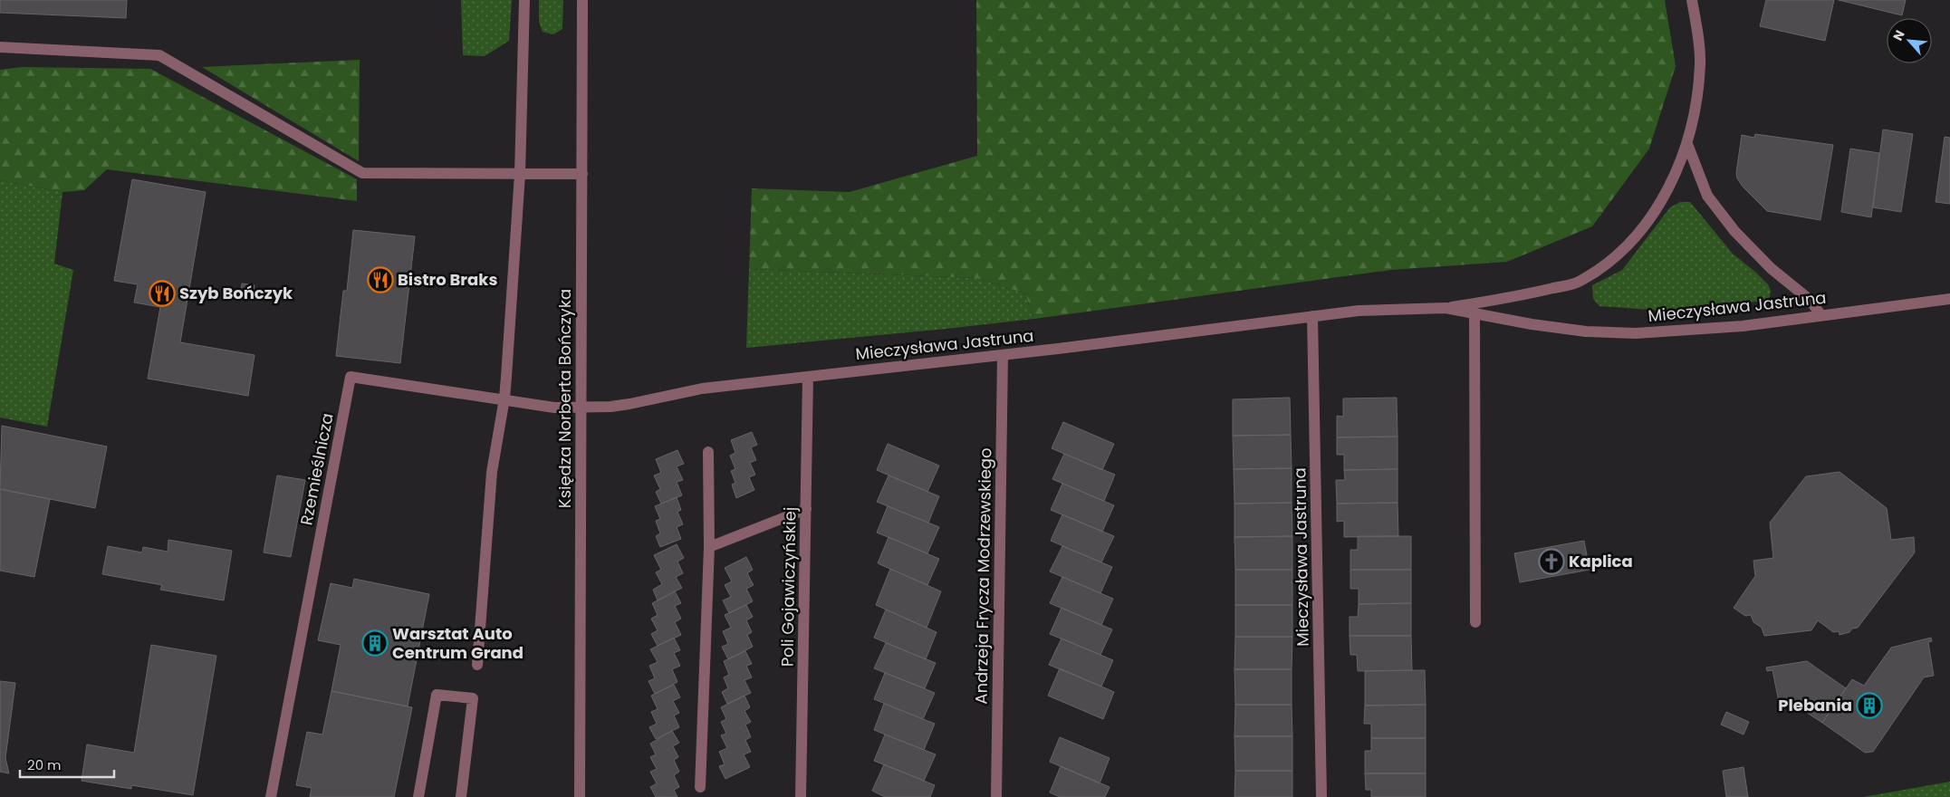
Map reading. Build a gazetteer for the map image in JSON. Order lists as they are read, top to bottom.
{
  "streets": {
    "street": [
      "Mieczysława Jastruna",
      "Księdza Norberta Bończyka",
      "Rzemieślnicza",
      "Andrzeja Frycza Modrzewskiego",
      "Poli Gojawiczyńskiej"
    ]
  },
  "crossings": [
    ["Mieczysława Jastruna", "Księdza Norberta Bończyka"],
    ["Mieczysława Jastruna", "Rzemieślnicza"],
    ["Mieczysława Jastruna", "Andrzeja Frycza Modrzewskiego"],
    ["Mieczysława Jastruna", "Poli Gojawiczyńskiej"],
    ["Księdza Norberta Bończyka", "Rzemieślnicza"]
  ],
  "places": {
    "restaurant": ["Bistro Braks", "Szyb Bończyk"],
    "church": ["Kaplica"],
    "building": ["Warsztat Auto Centrum Grand", "Plebania"]
  },
  "scale_bar": "20 m",
  "north": "top left"
}
